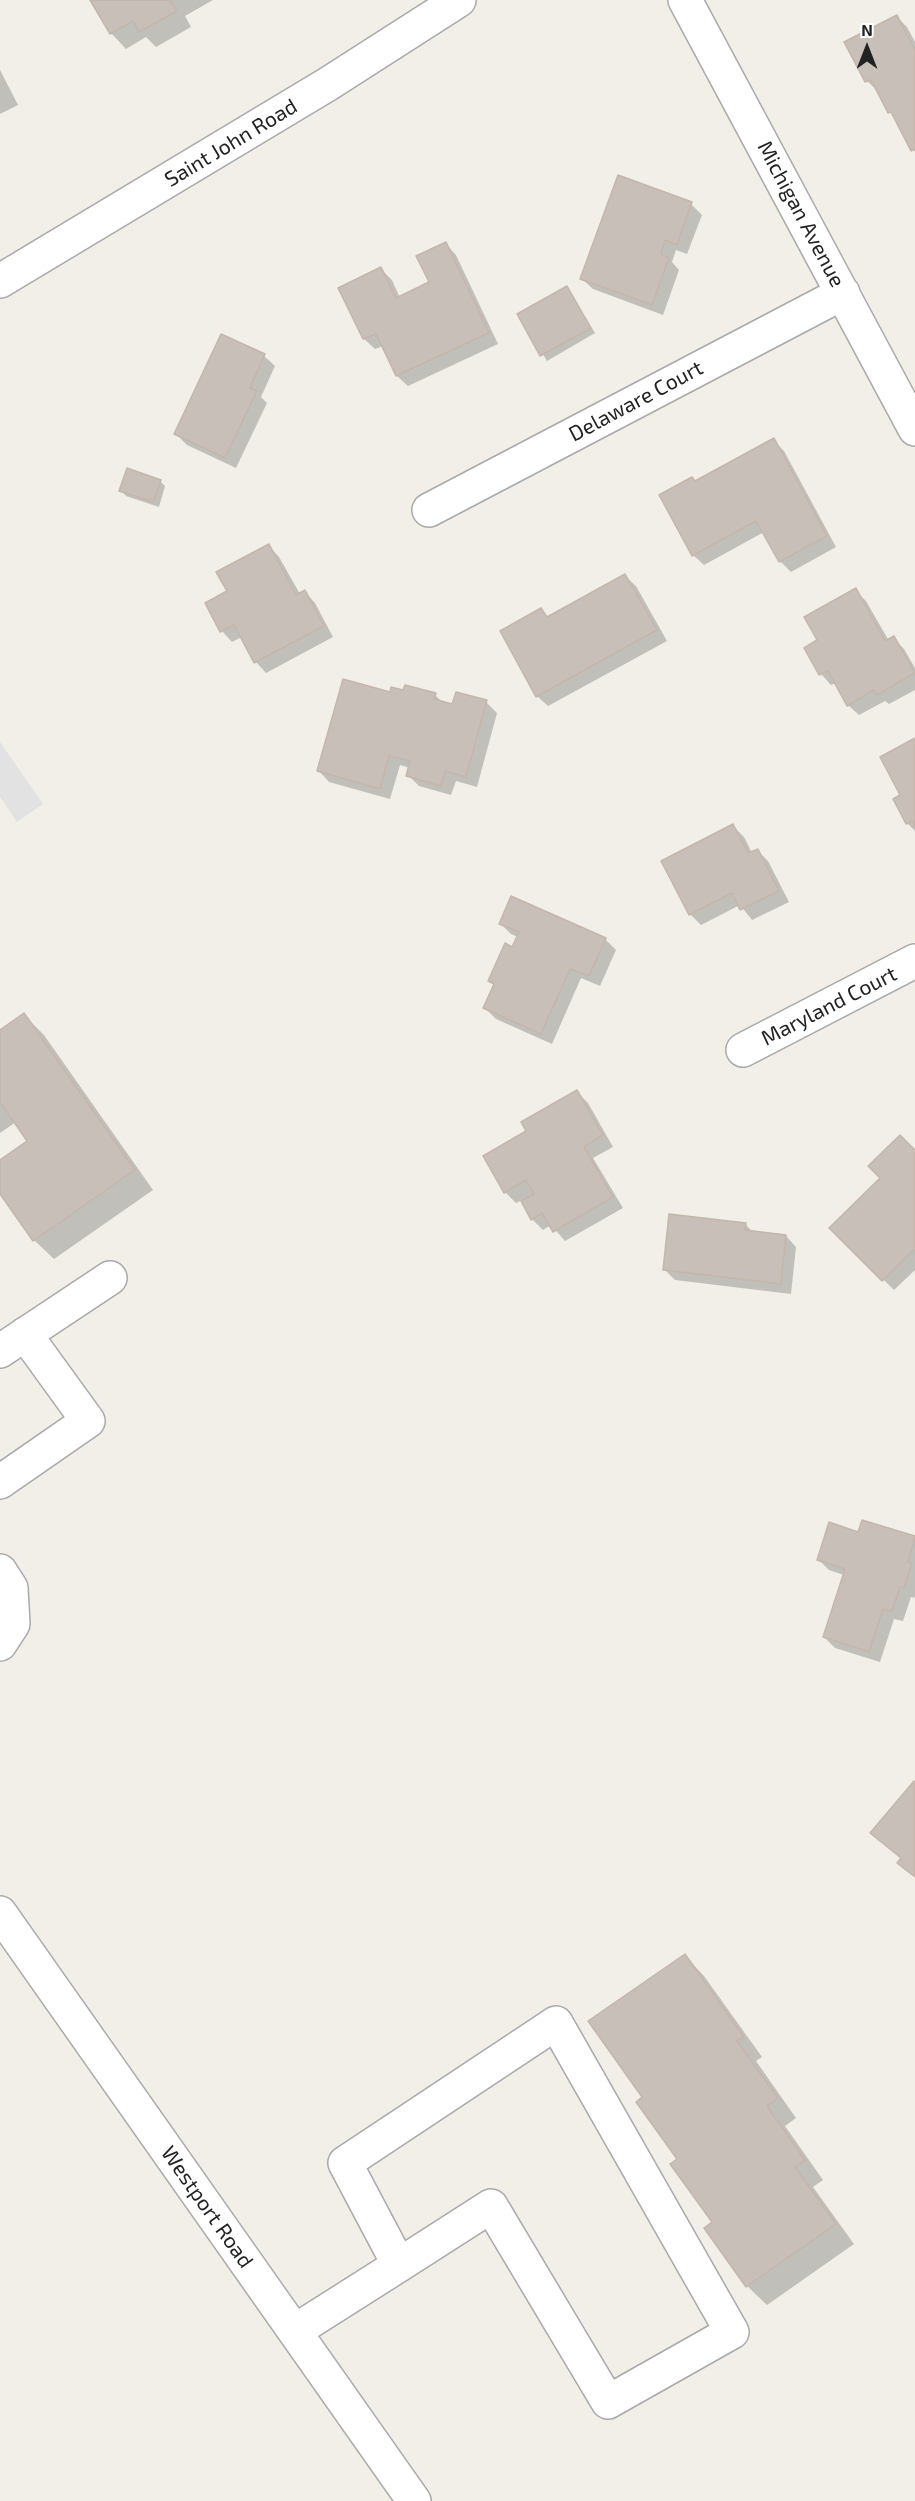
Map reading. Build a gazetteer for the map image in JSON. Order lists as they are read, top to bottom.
{
  "streets": {
    "street": [
      "Saint John Road",
      "Michigan Avenue",
      "Delaware Court",
      "Maryland Court",
      "Westport Road"
    ]
  },
  "crossings": [
    ["Michigan Avenue", "Delaware Court"]
  ],
  "north": "top"
}
